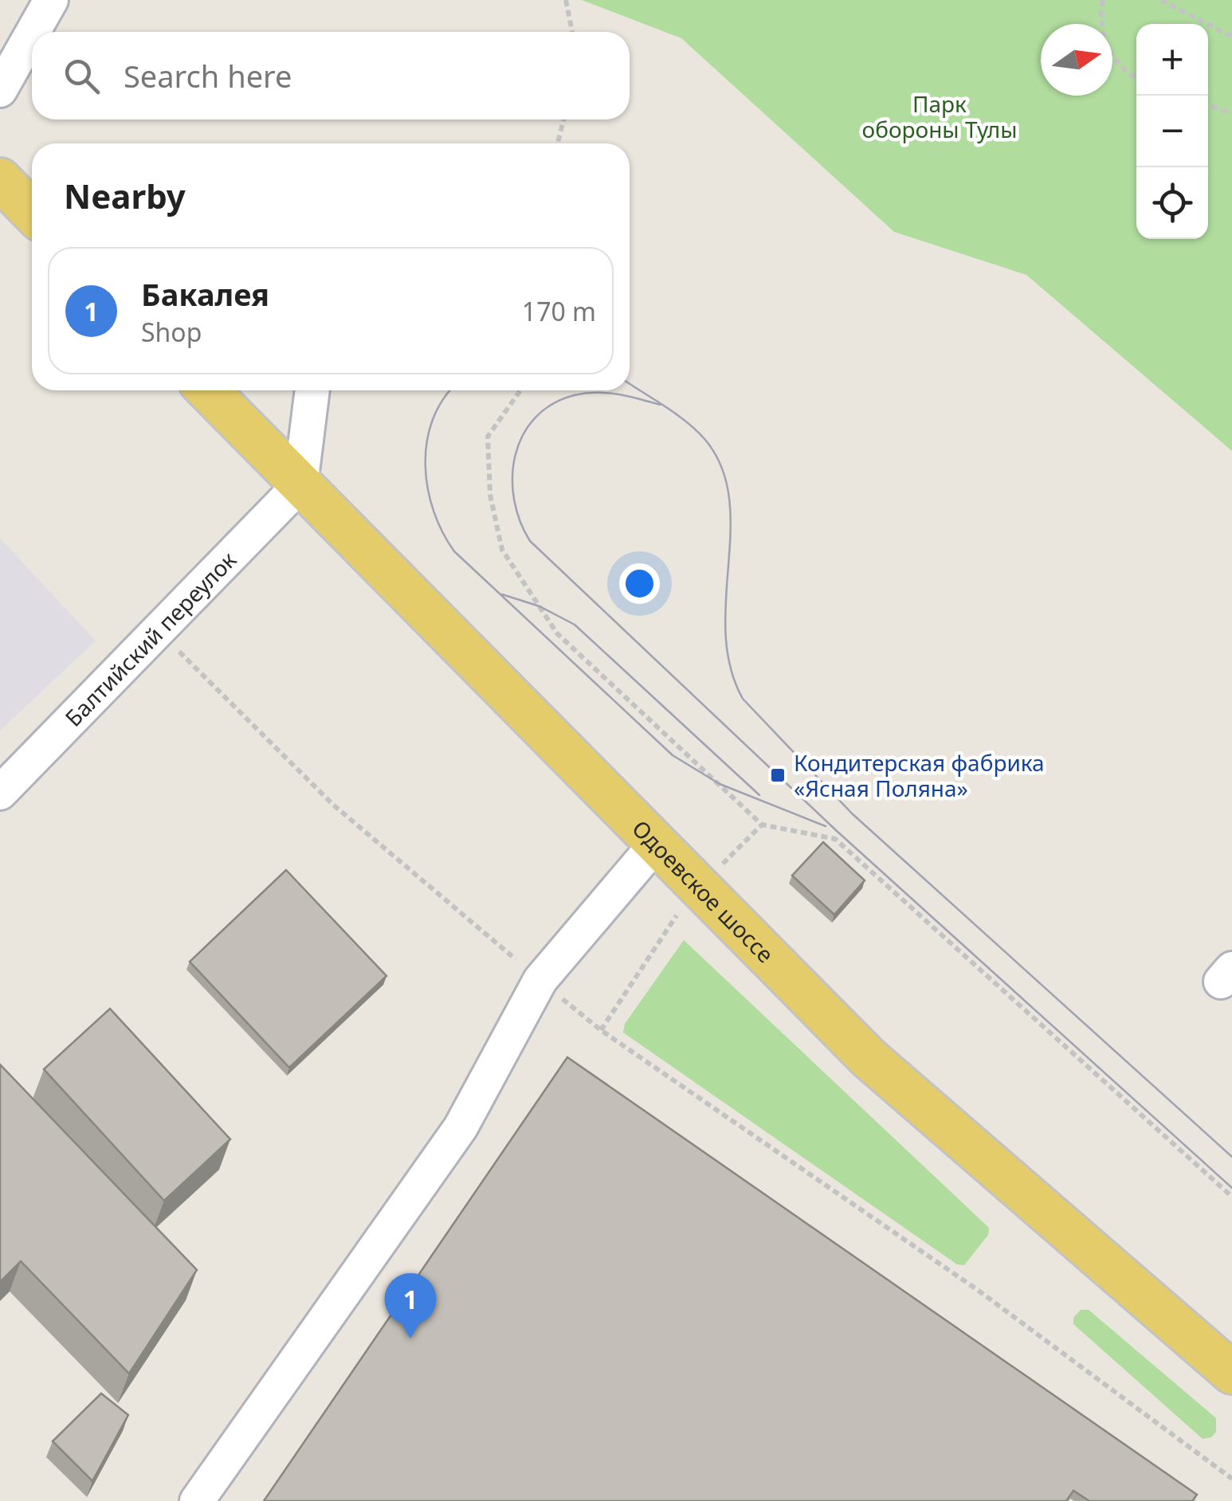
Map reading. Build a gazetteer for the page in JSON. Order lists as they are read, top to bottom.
{
  "streets": {
    "main road": ["Одоевское шоссе"],
    "street": ["Балтийский переулок"]
  },
  "crossings": [
    ["Балтийский переулок", "Одоевское шоссе"]
  ],
  "parks": ["Парк обороны Тулы"],
  "places": {
    "transit": ["Кондитерская фабрика «Ясная Поляна»"]
  },
  "north": "right",
  "page": {
    "map_buttons": ["+", "−"],
    "search": "Search here",
    "heading": "Nearby",
    "list": [
      {
        "mark": "1",
        "name": "Бакалея",
        "note": "Shop",
        "value": "170 m"
      }
    ],
    "pins": "1"
  }
}
